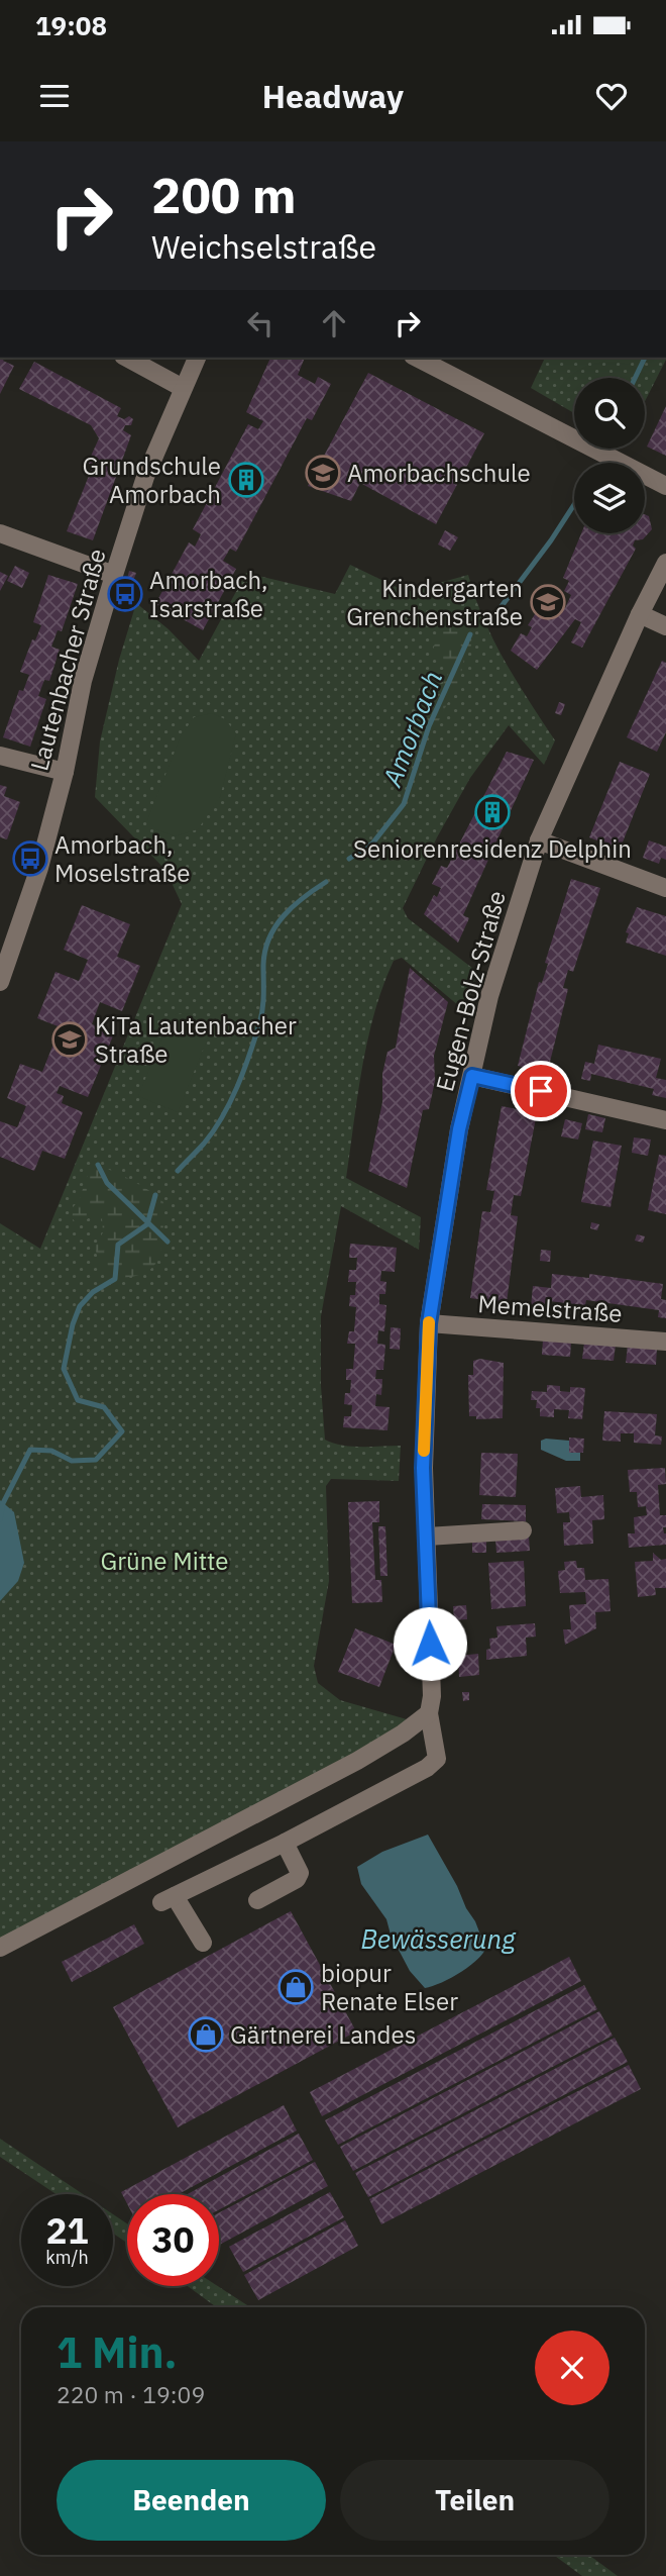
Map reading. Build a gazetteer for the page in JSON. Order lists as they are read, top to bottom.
{
  "streets": {
    "street": ["Lautenbacher Straße", "Eugen-Bolz-Straße", "Memelstraße"]
  },
  "crossings": [
    ["Eugen-Bolz-Straße", "Memelstraße"]
  ],
  "water": ["Amorbach", "Bewässerung"],
  "parks": ["Grüne Mitte"],
  "places": {
    "school or university": ["Amorbachschule", "Kindergarten Grenchenstraße", "KiTa Lautenbacher Straße"],
    "building": ["Grundschule Amorbach", "Seniorenresidenz Delphin"],
    "bus stop": ["Amorbach, Isarstraße", "Amorbach, Moselstraße"],
    "shop": ["biopur Renate Elser", "Gärtnerei Landes"]
  },
  "page": {
    "status": "19:08",
    "header": "Headway",
    "turn": ["200 m", "Weichselstraße"],
    "speed": "21 km/h",
    "limit": "30",
    "heading": ["1 Min.", "220 m · 19:09"],
    "buttons": ["Beenden", "Teilen"]
  }
}
